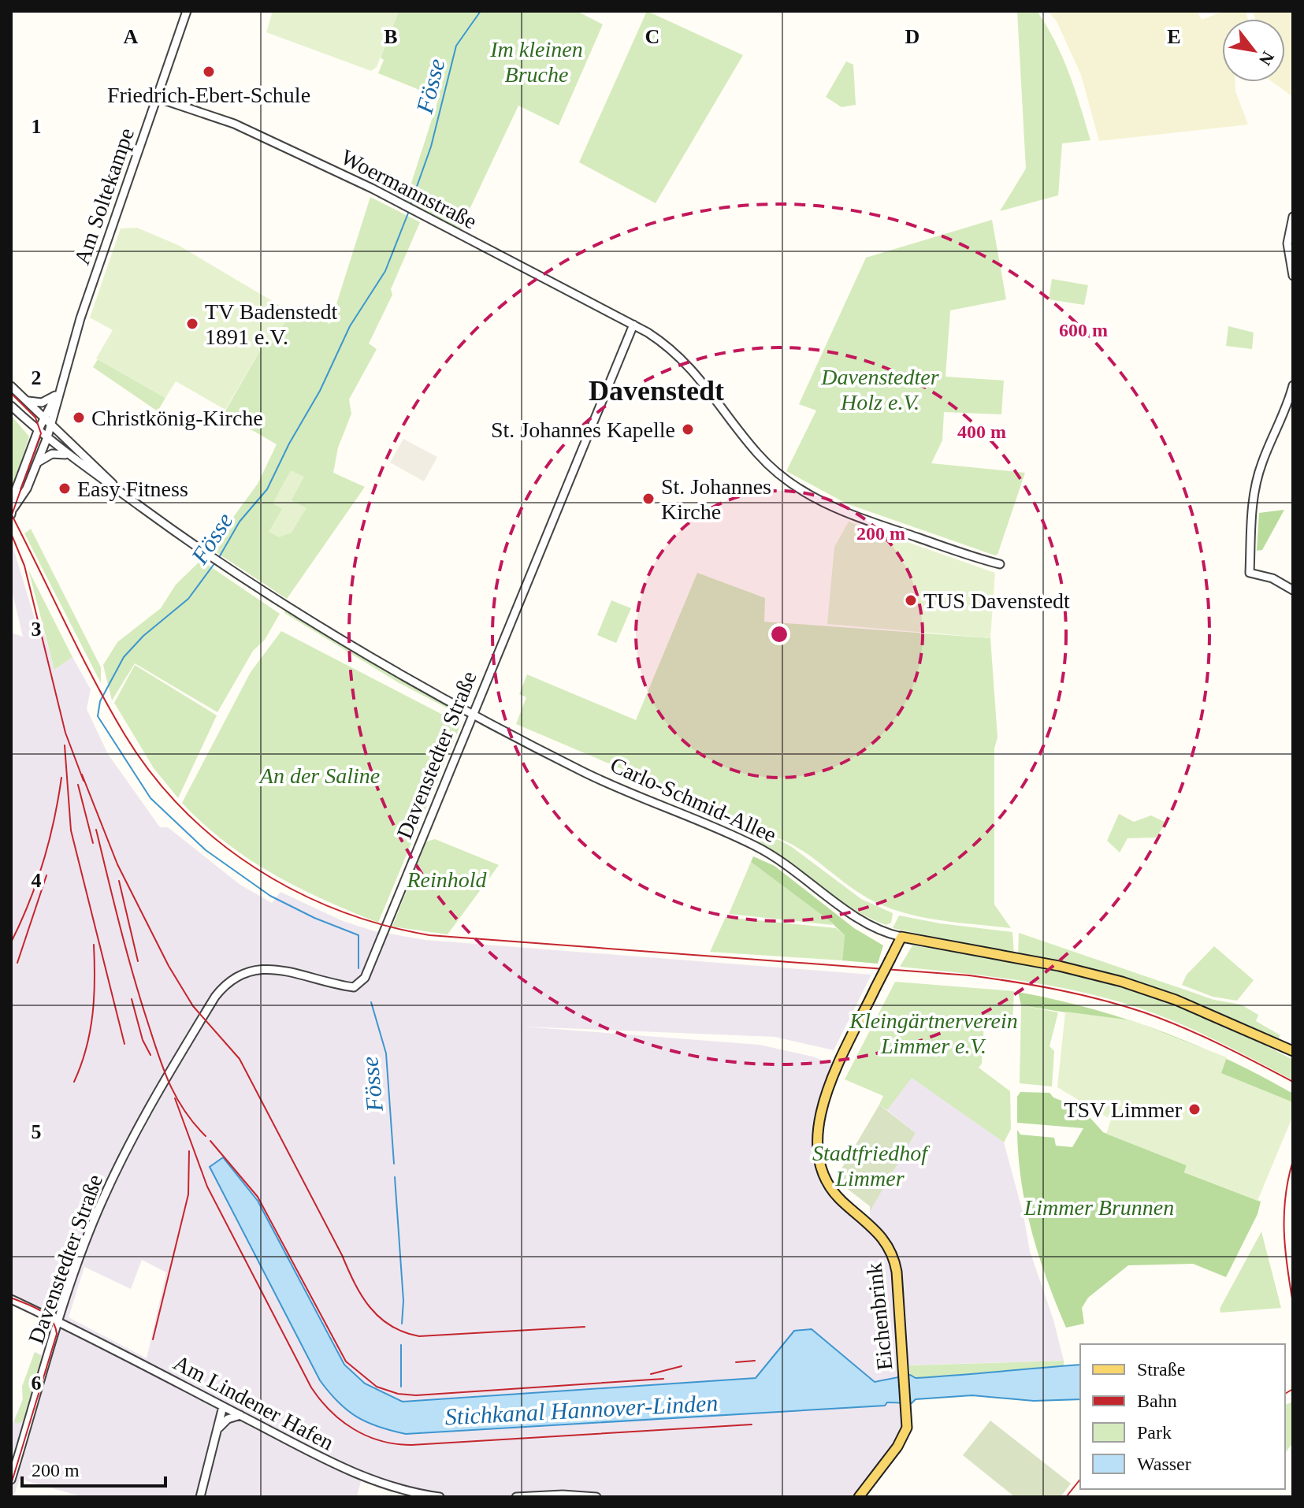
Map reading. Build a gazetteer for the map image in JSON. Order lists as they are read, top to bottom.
{
  "streets": {
    "main road": ["Carlo-Schmid-Allee", "Eichenbrink"],
    "street": [
      "Woermannstraße",
      "Am Soltekampe",
      "Davenstedter Straße",
      "Am Lindener Hafen"
    ]
  },
  "crossings": [
    ["Woermannstraße", "Am Soltekampe"],
    ["Woermannstraße", "Davenstedter Straße"],
    ["Am Soltekampe", "Carlo-Schmid-Allee"],
    ["Davenstedter Straße", "Carlo-Schmid-Allee"],
    ["Davenstedter Straße", "Am Lindener Hafen"],
    ["Carlo-Schmid-Allee", "Eichenbrink"]
  ],
  "districts": ["Davenstedt"],
  "water": ["Fösse", "Stichkanal Hannover-Linden"],
  "parks": [
    "Im kleinen Bruche",
    "Davenstedter Holz e.V.",
    "An der Saline",
    "Reinhold",
    "Kleingärtnerverein Limmer e.V.",
    "Stadtfriedhof Limmer",
    "Limmer Brunnen"
  ],
  "places": [
    "Friedrich-Ebert-Schule",
    "TV Badenstedt 1891 e.V.",
    "Christkönig-Kirche",
    "St. Johannes Kapelle",
    "Easy Fitness",
    "St. Johannes Kirche",
    "TUS Davenstedt",
    "TSV Limmer"
  ],
  "legend": [
    "Straße",
    "Bahn",
    "Park",
    "Wasser"
  ],
  "scale_bar": "200 m",
  "north": "bottom right",
  "grid": {
    "columns": [
      "A",
      "B",
      "C",
      "D",
      "E"
    ],
    "rows": [
      "1",
      "2",
      "3",
      "4",
      "5",
      "6"
    ]
  },
  "rings": ["600 m", "400 m", "200 m"]
}
